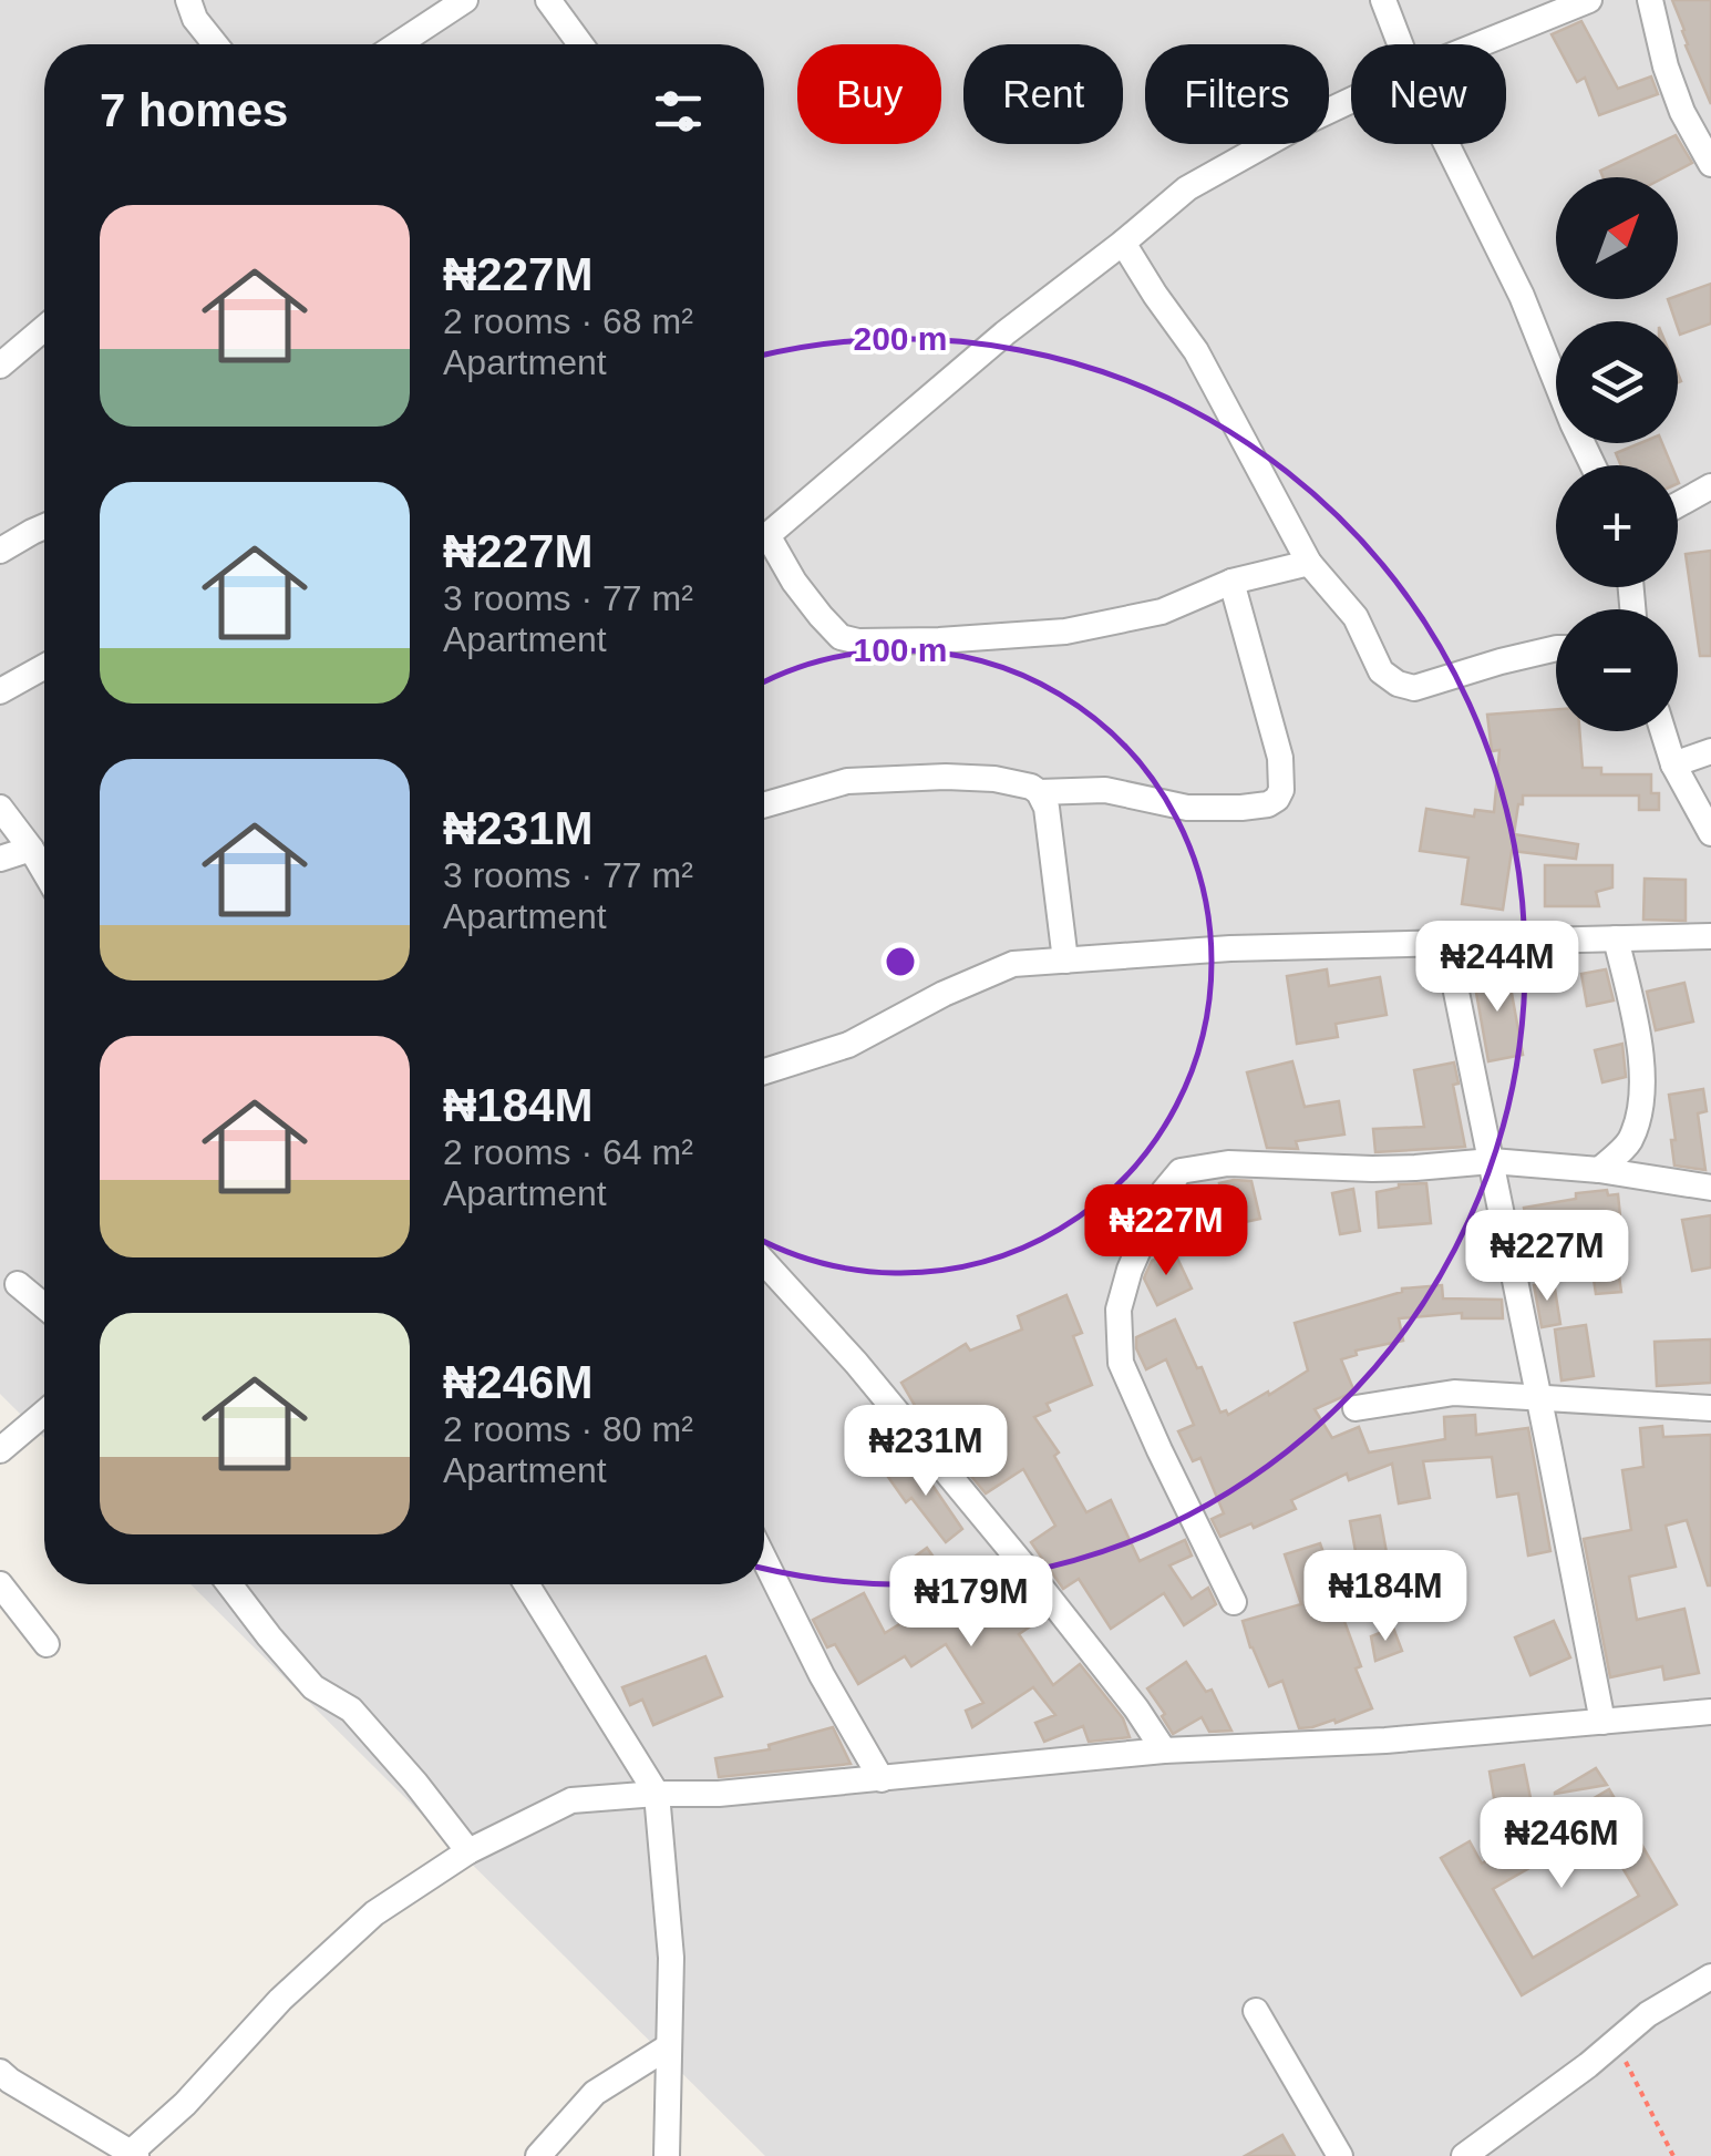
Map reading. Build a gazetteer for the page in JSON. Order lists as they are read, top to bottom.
{
  "north": "top right",
  "page": {
    "chip": [
      "Buy",
      "Rent",
      "Filters",
      "New"
    ],
    "heading": "7 homes",
    "map_buttons": ["+", "−"],
    "list": [
      {
        "name": "₦227M",
        "note": "2 rooms · 68 m² · Apartment"
      },
      {
        "name": "₦227M",
        "note": "3 rooms · 77 m² · Apartment"
      },
      {
        "name": "₦231M",
        "note": "3 rooms · 77 m² · Apartment"
      },
      {
        "name": "₦184M",
        "note": "2 rooms · 64 m² · Apartment"
      },
      {
        "name": "₦246M",
        "note": "2 rooms · 80 m² · Apartment"
      }
    ],
    "price": [
      "₦244M",
      "₦227M",
      "₦227M",
      "₦231M",
      "₦184M",
      "₦179M",
      "₦246M"
    ]
  },
  "rings": ["200 m", "100 m"]
}
